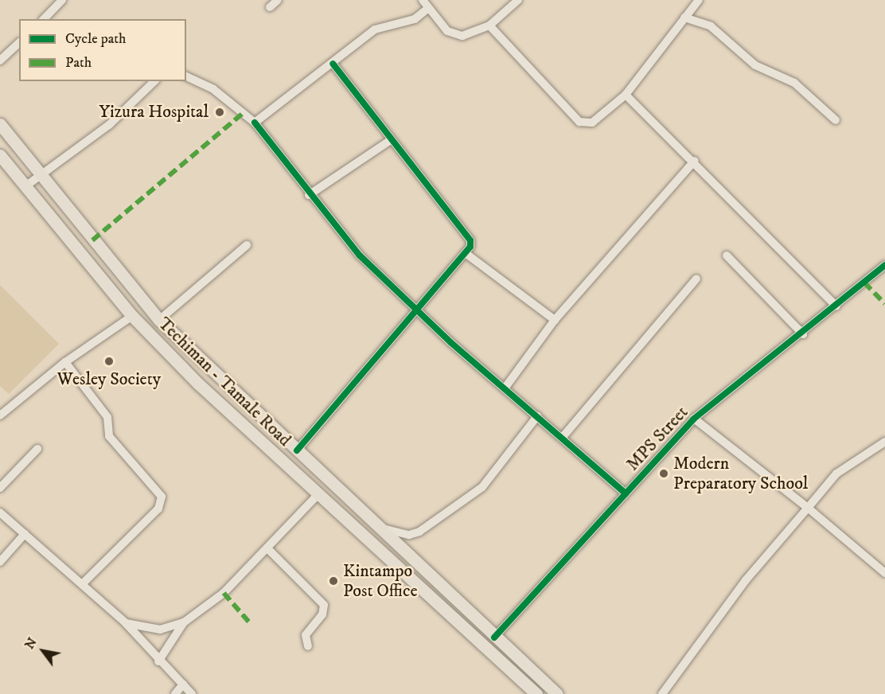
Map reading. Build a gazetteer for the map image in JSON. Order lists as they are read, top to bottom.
{
  "streets": {
    "highway": ["Techiman - Tamale Road"],
    "street": ["MPS Street"]
  },
  "crossings": [
    ["Techiman - Tamale Road", "MPS Street"]
  ],
  "places": [
    "Yizura Hospital",
    "Wesley Society",
    "Modern Preparatory School",
    "Kintampo Post Office"
  ],
  "legend": ["Cycle path", "Path"],
  "north": "top left"
}
